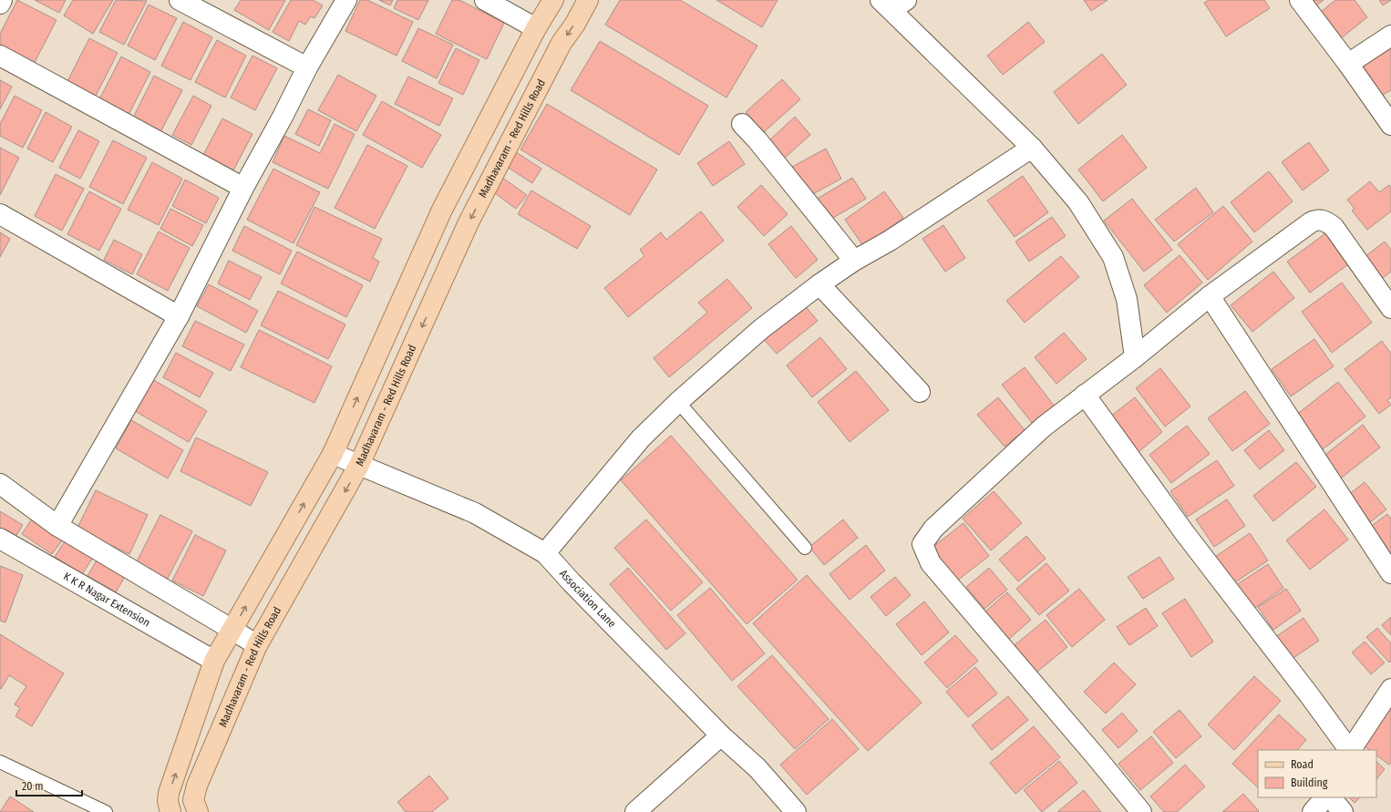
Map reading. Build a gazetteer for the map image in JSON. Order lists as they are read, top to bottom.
{
  "streets": {
    "main road": ["Madhavaram - Red Hills Road"],
    "street": ["Association Lane", "K K R Nagar Extension"]
  },
  "crossings": [
    ["Madhavaram - Red Hills Road", "Association Lane"]
  ],
  "legend": ["Road", "Building"],
  "scale_bar": "20 m"
}
